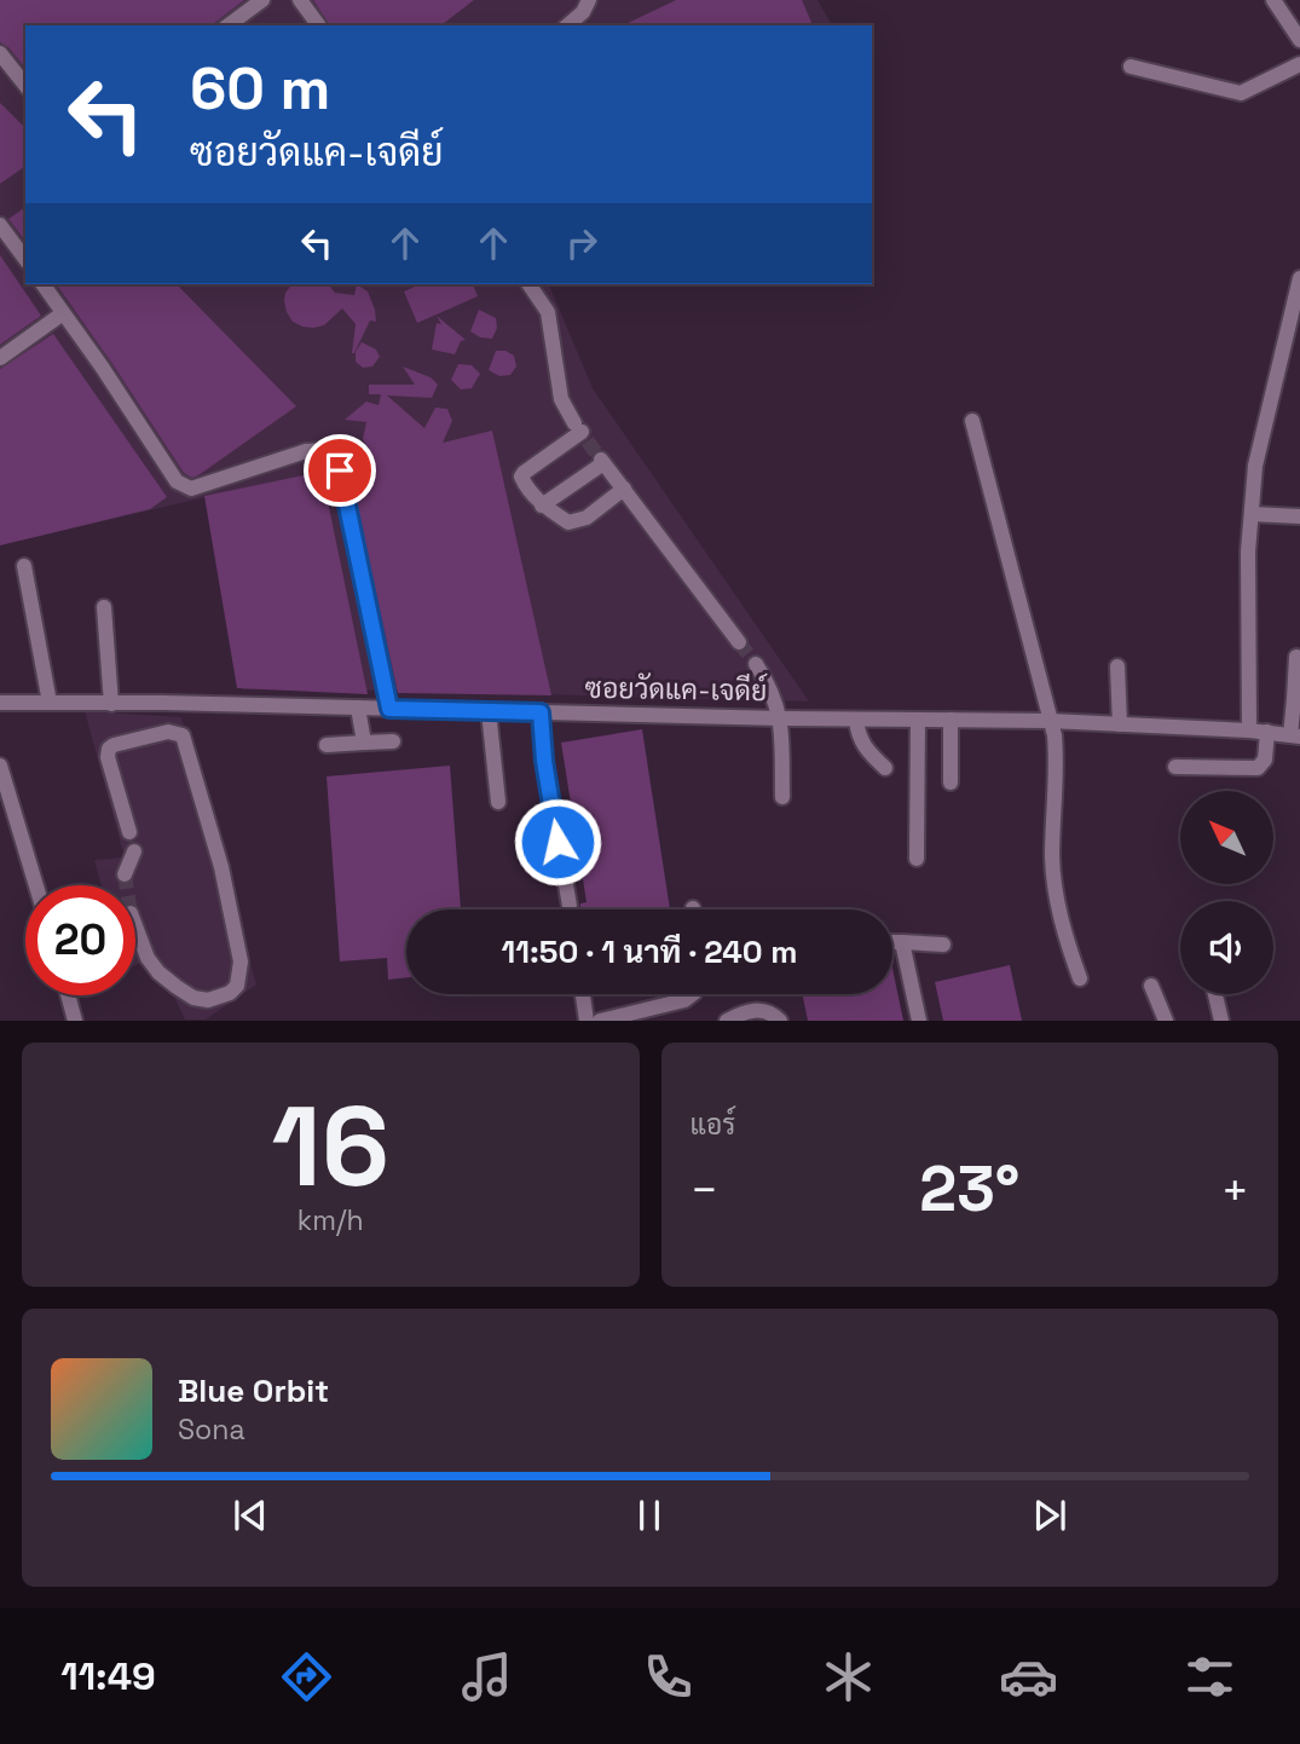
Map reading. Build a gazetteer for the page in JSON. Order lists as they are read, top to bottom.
{
  "streets": {
    "street": ["ซอยวัดแค-เจดีย์"]
  },
  "north": "top left",
  "page": {
    "turn": ["60 m", "ซอยวัดแค-เจดีย์"],
    "limit": "20",
    "trip": "11:50 · 1 นาที · 240 m",
    "tile": [
      ["16", "km/h"],
      "แอร์"
    ],
    "heat": ["−", "23°", "+"],
    "song": ["Blue Orbit", "Sona"],
    "tabs": "11:49"
  }
}
